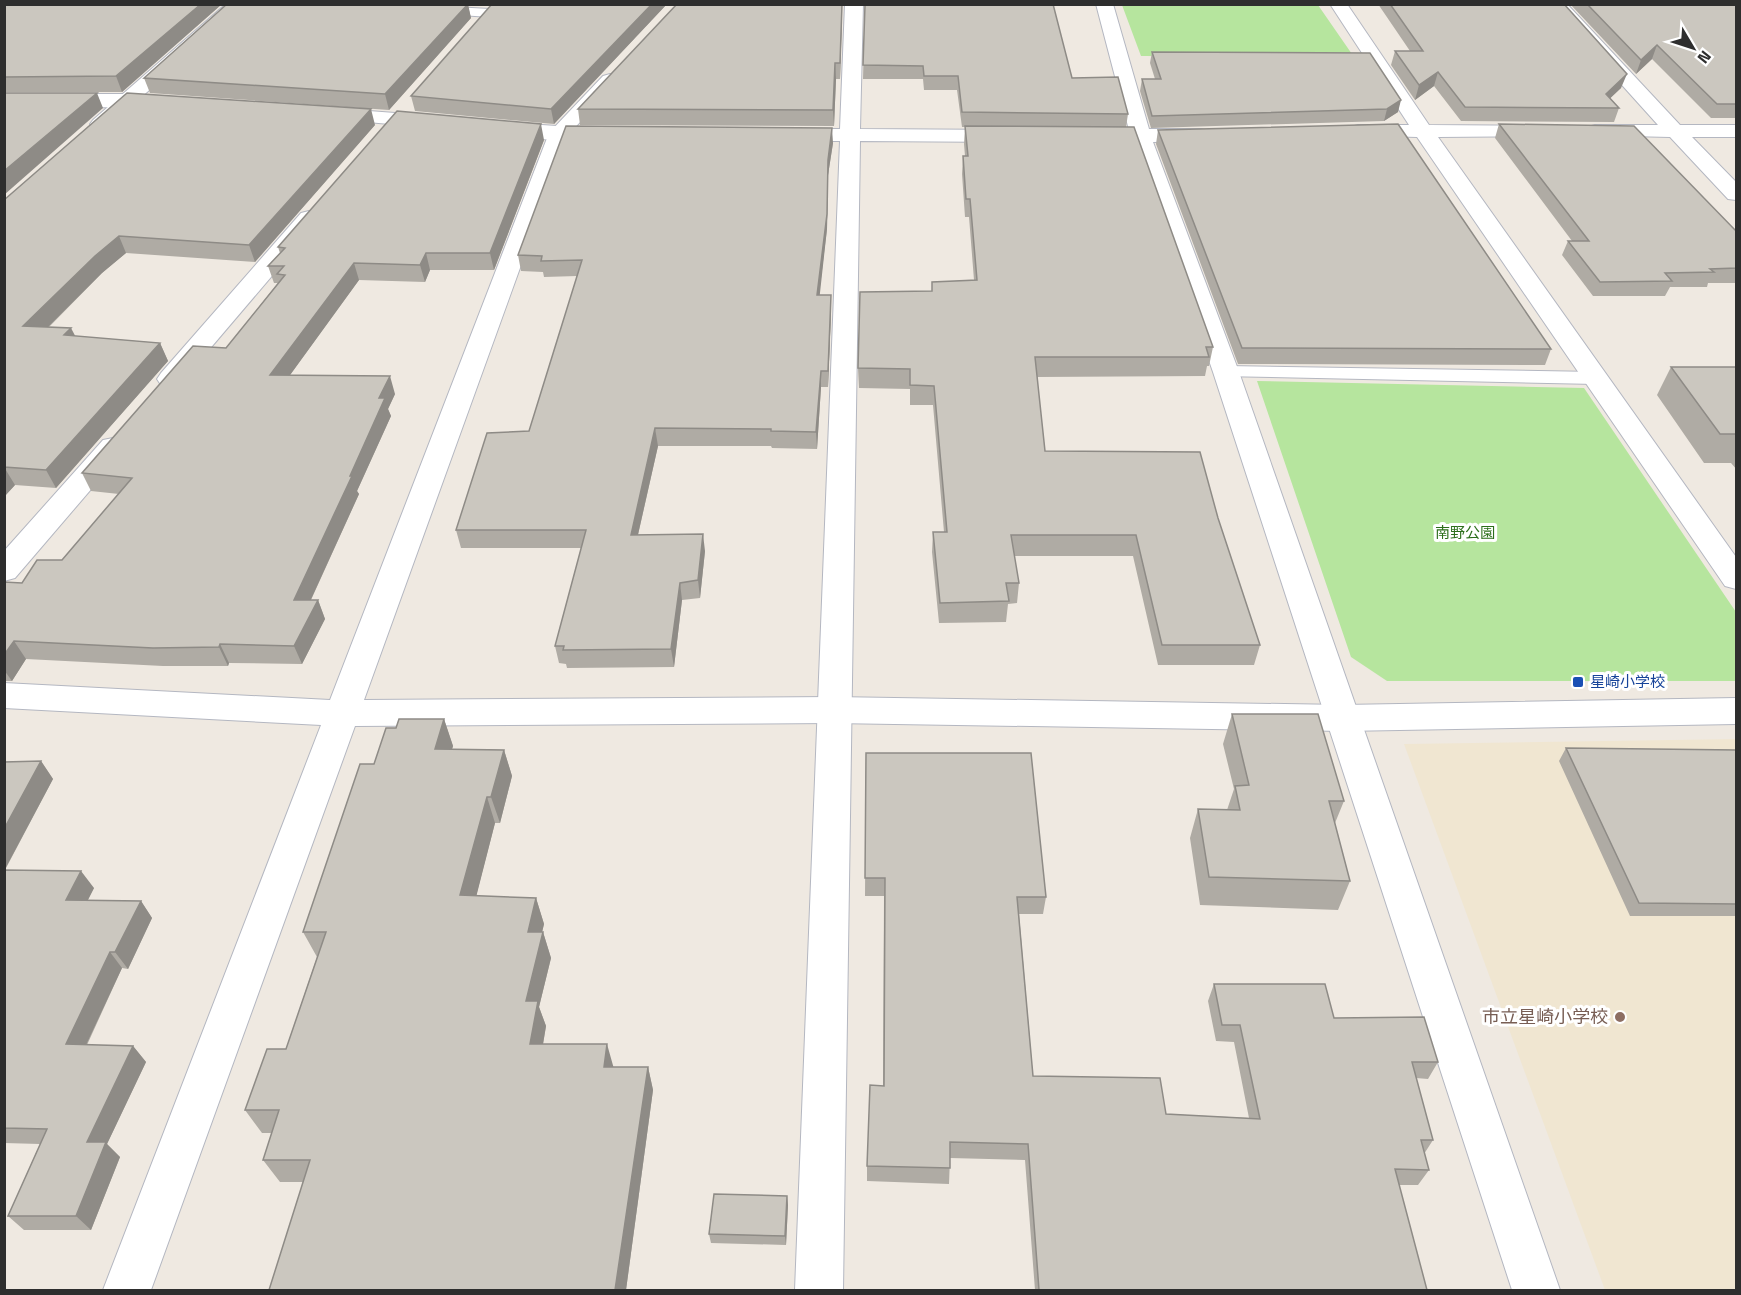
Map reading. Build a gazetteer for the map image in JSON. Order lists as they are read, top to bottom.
{
  "parks": ["南野公園"],
  "places": {
    "transit": ["星崎小学校"],
    "other": ["市立星崎小学校"]
  },
  "north": "bottom right"
}
